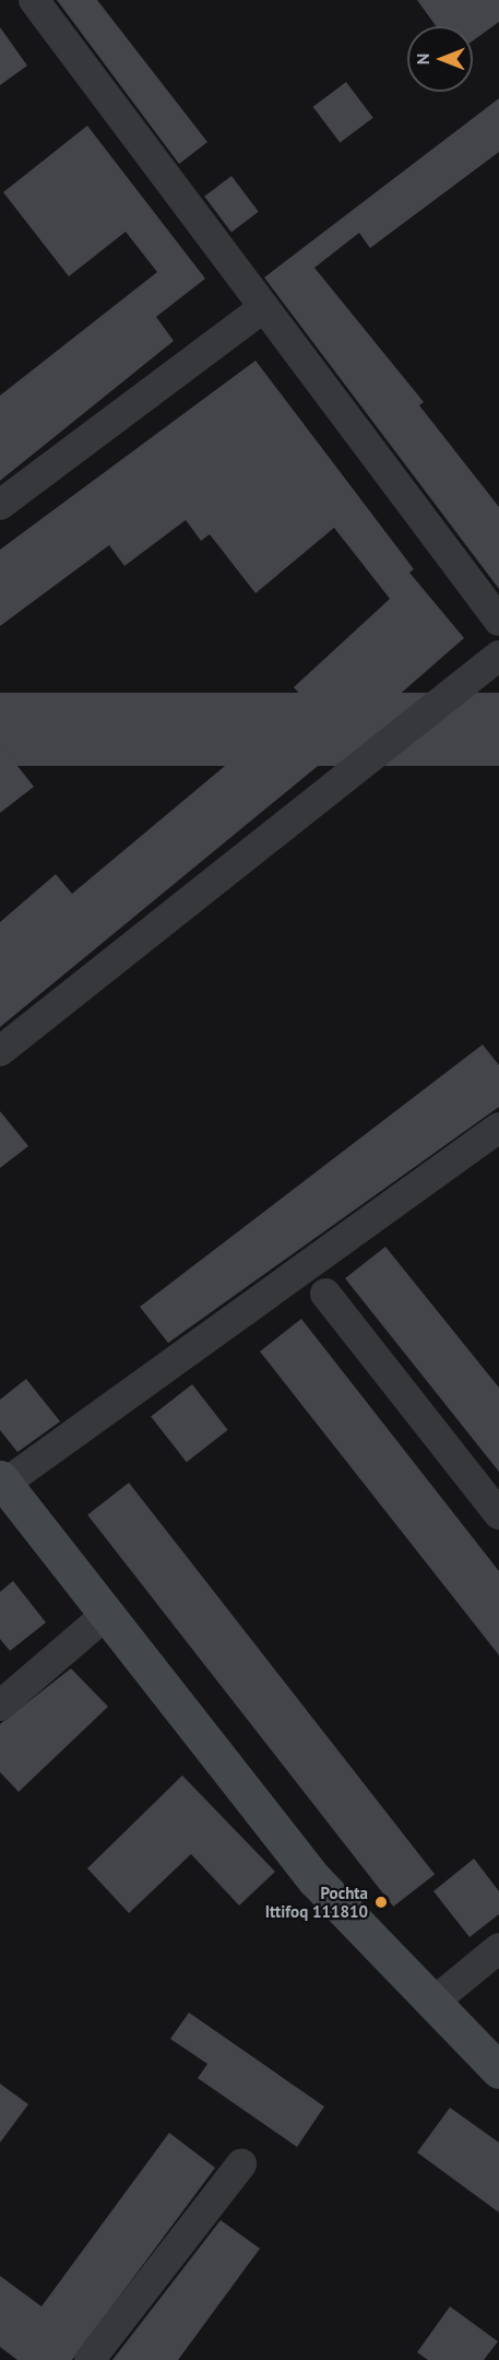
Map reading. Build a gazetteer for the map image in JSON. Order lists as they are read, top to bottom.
{
  "places": ["Pochta Ittifoq 111810"],
  "north": "left"
}
